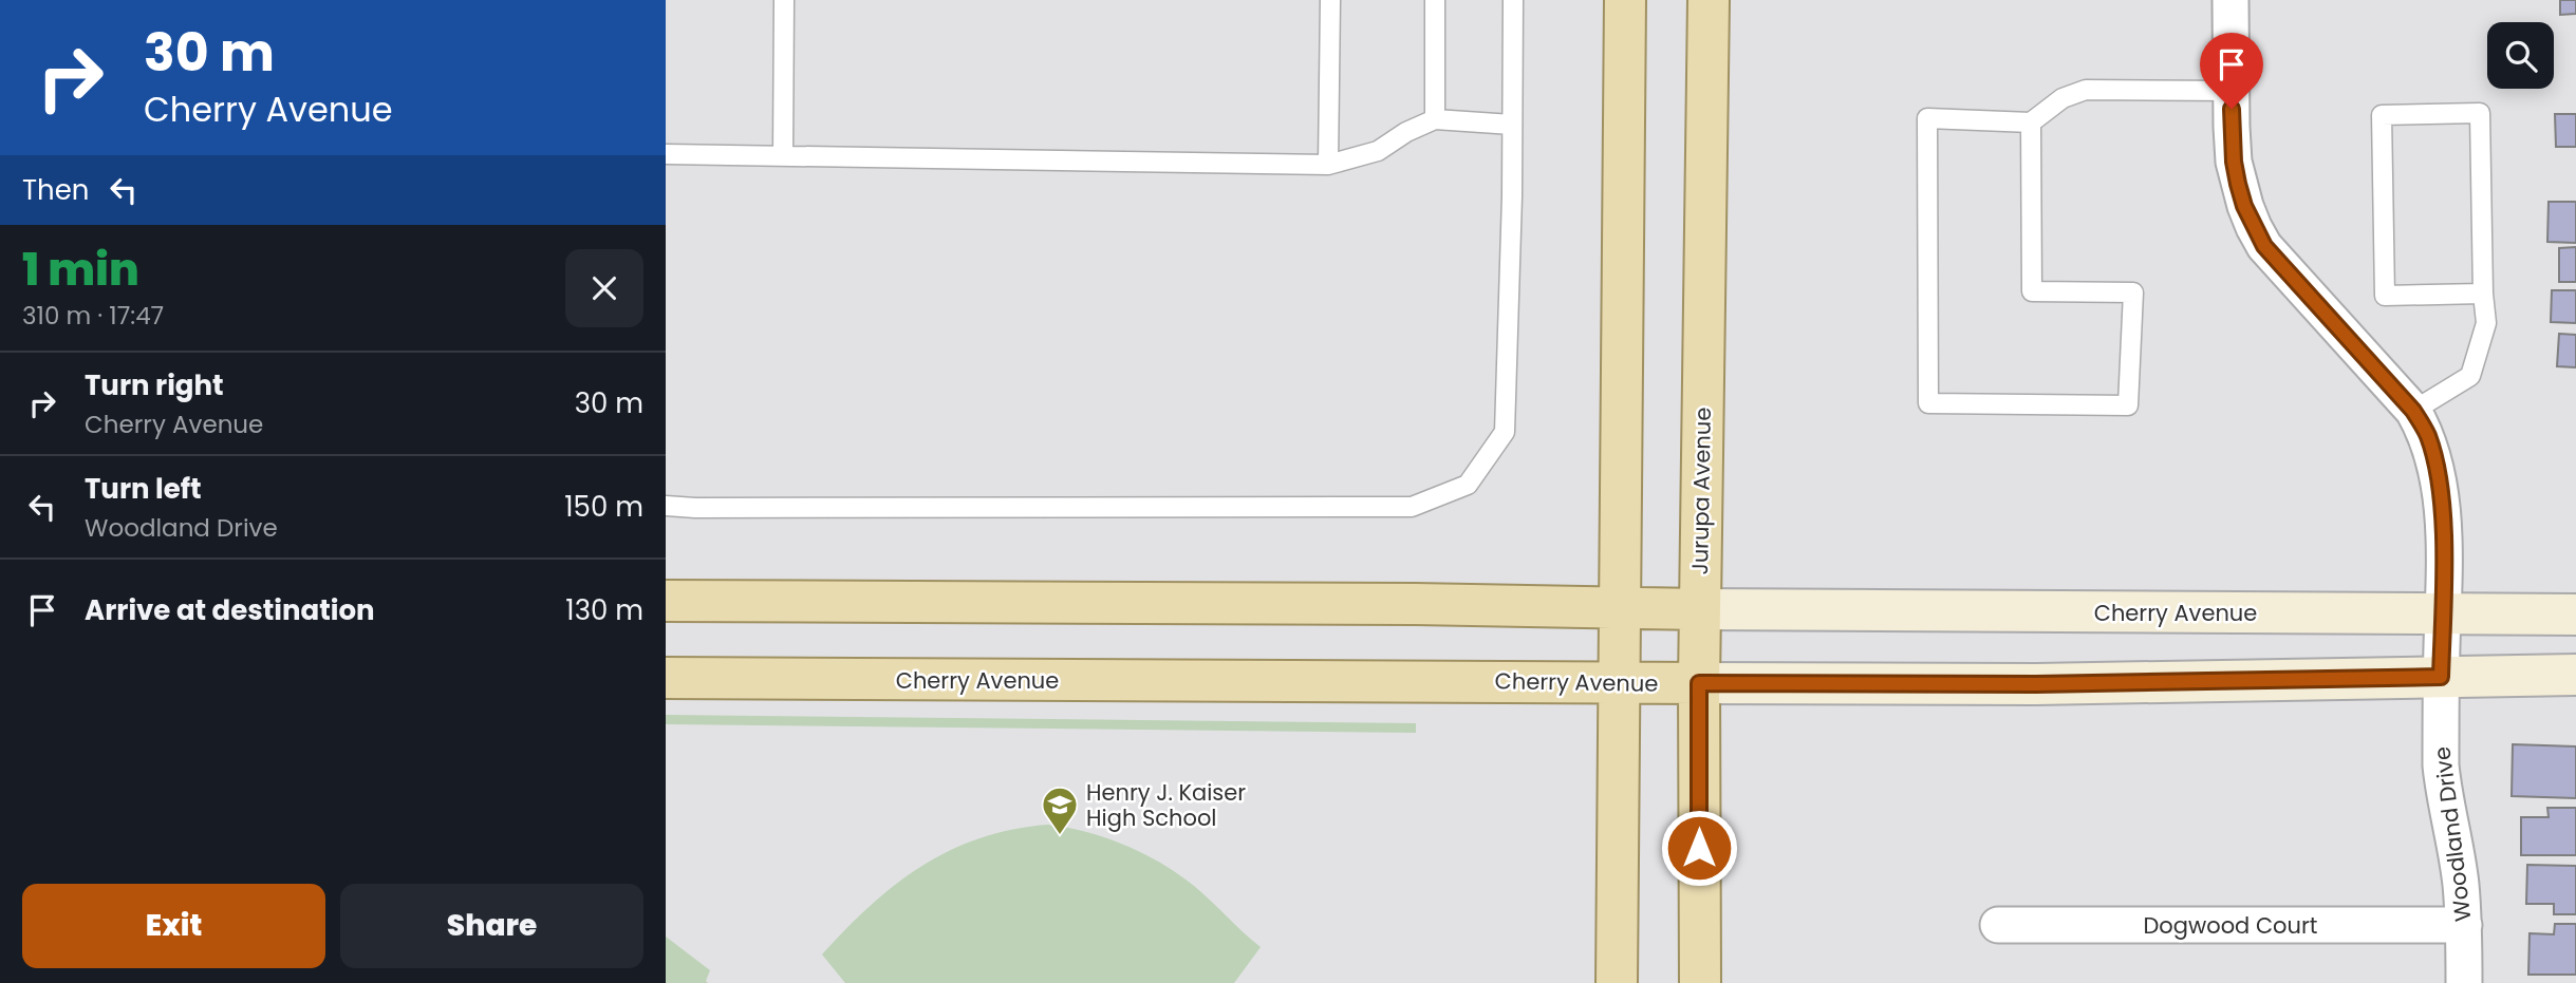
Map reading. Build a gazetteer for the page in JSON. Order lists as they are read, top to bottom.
{
  "streets": {
    "main road": ["Jurupa Avenue", "Cherry Avenue"],
    "street": ["Woodland Drive", "Dogwood Court"]
  },
  "crossings": [
    ["Jurupa Avenue", "Cherry Avenue"],
    ["Cherry Avenue", "Woodland Drive"],
    ["Woodland Drive", "Dogwood Court"]
  ],
  "places": {
    "school or university": ["Henry J. Kaiser High School"]
  },
  "page": {
    "turn": ["30 m", "Cherry Avenue"],
    "then": "Then",
    "heading": ["1 min", "310 m · 17:47"],
    "list": [
      {
        "name": "Turn right",
        "note": "Cherry Avenue",
        "value": "30 m"
      },
      {
        "name": "Turn left",
        "note": "Woodland Drive",
        "value": "150 m"
      },
      {
        "name": "Arrive at destination",
        "value": "130 m"
      }
    ],
    "buttons": ["Exit", "Share"]
  }
}
